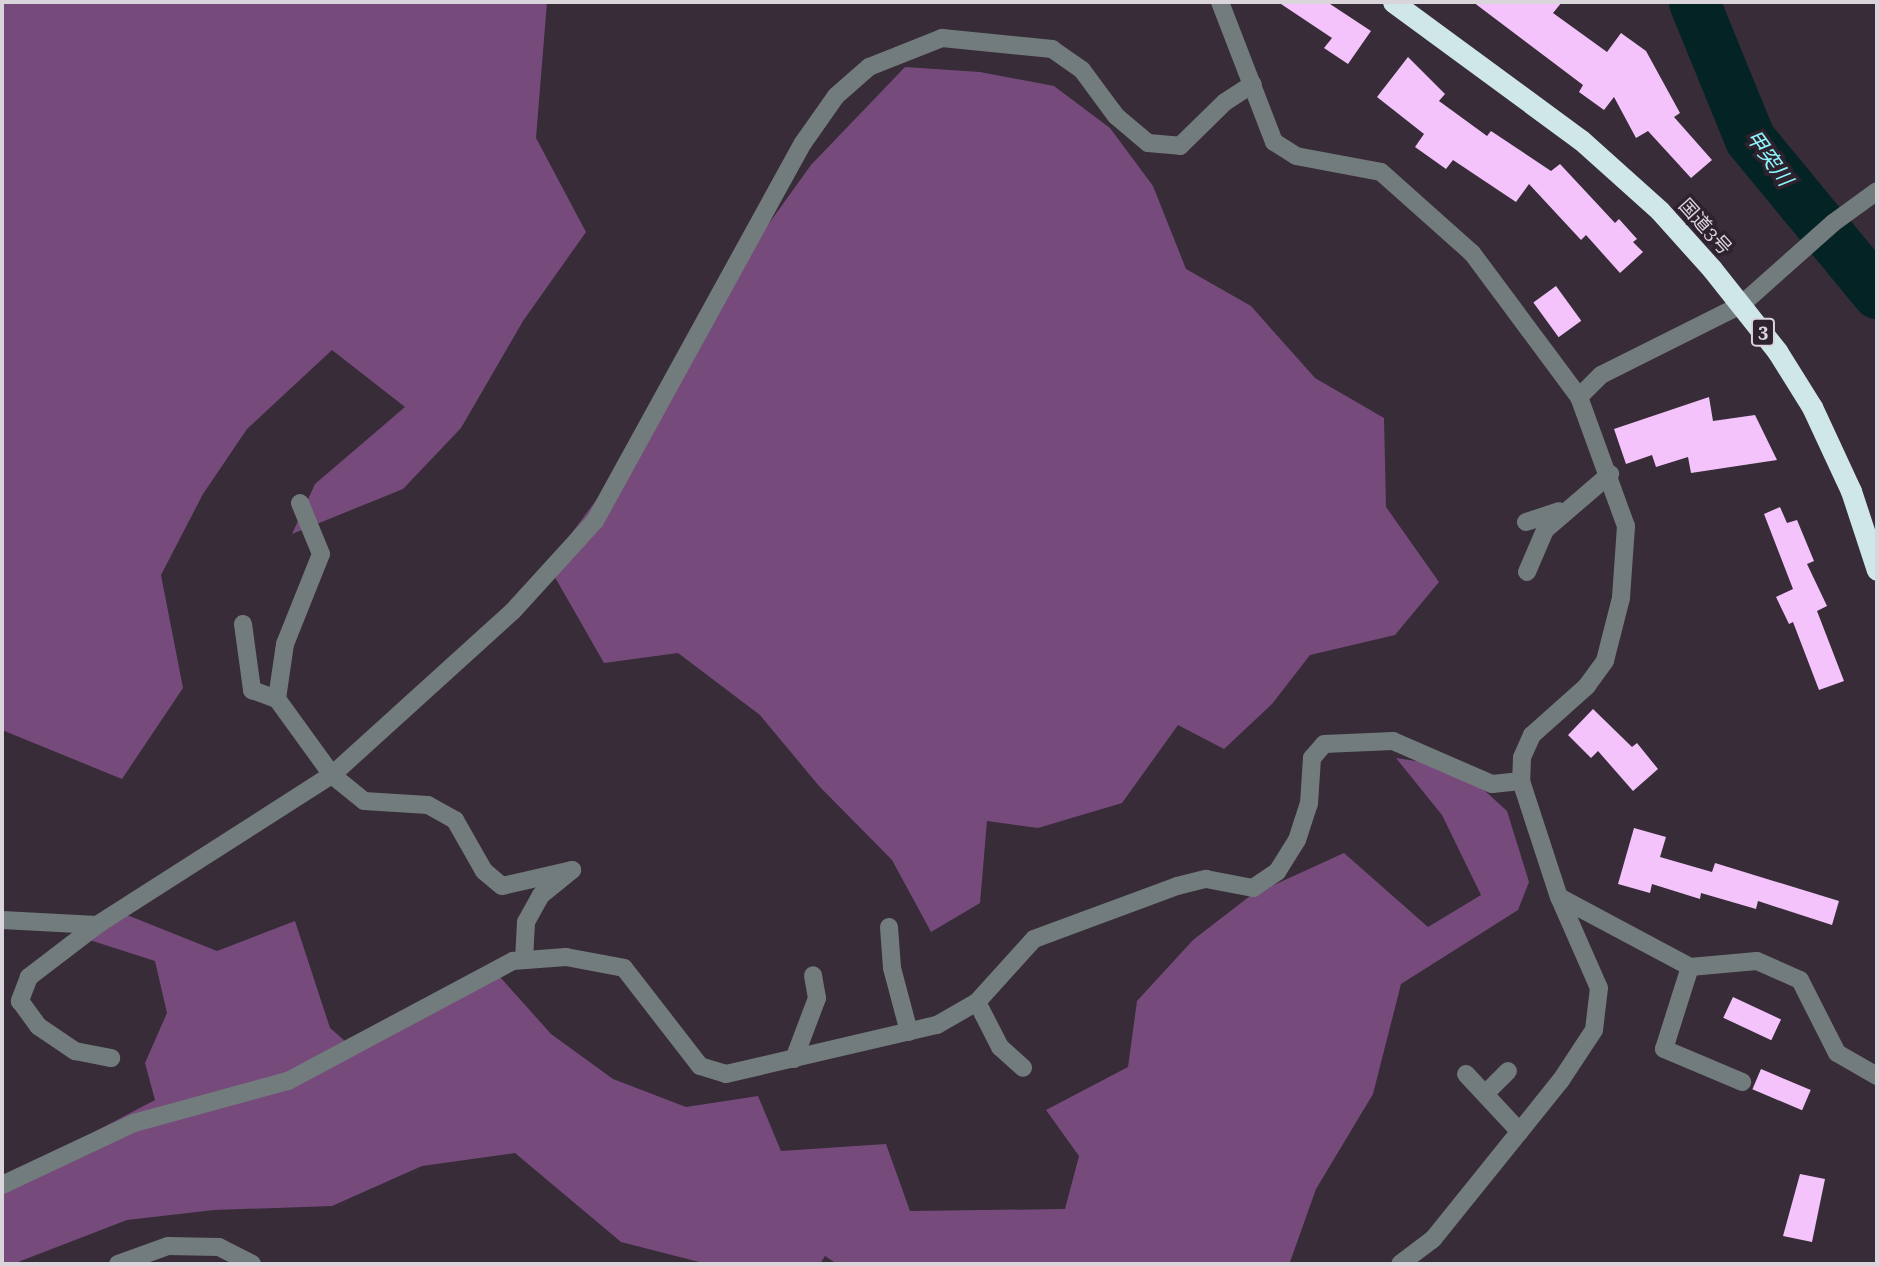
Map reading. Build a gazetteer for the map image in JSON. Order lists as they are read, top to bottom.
{
  "streets": {
    "highway": ["国道3号", "3"]
  },
  "water": ["甲突川"]
}
